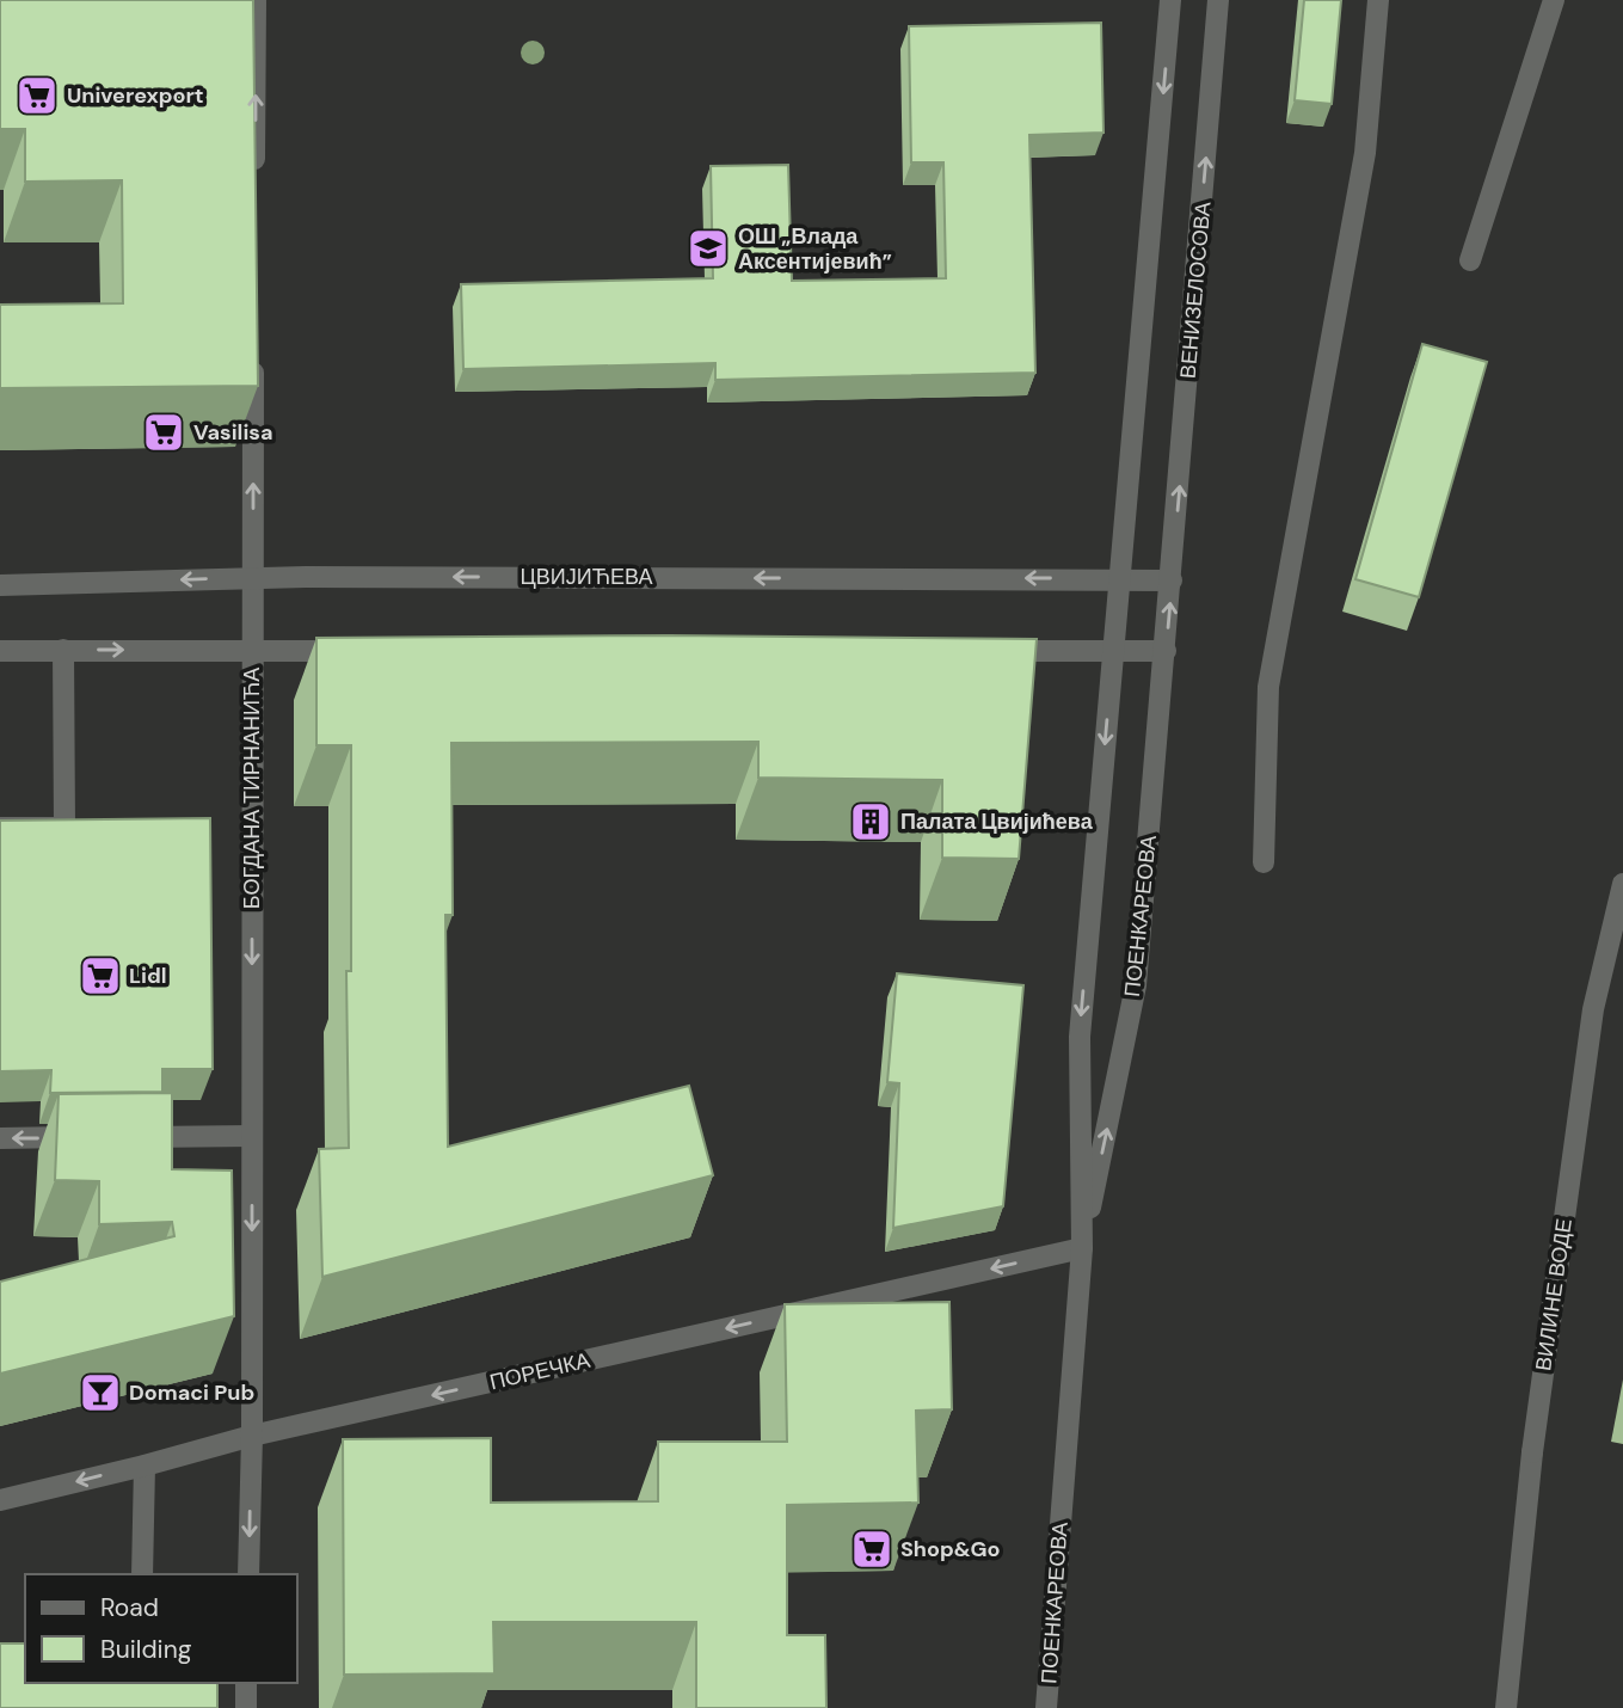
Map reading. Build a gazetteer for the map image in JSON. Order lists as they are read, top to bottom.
{
  "streets": {
    "street": [
      "ВЕНИЗЕЛОСОВА",
      "ЦВИЈИЋЕВА",
      "БОГДАНА ТИРНАНИЋА",
      "ПОЕНКАРЕОВА",
      "ВИЛИНЕ ВОДЕ",
      "ПОРЕЧКА"
    ]
  },
  "crossings": [
    ["ВЕНИЗЕЛОСОВА", "ЦВИЈИЋЕВА"],
    ["ВЕНИЗЕЛОСОВА", "ПОЕНКАРЕОВА"],
    ["ЦВИЈИЋЕВА", "БОГДАНА ТИРНАНИЋА"],
    ["ЦВИЈИЋЕВА", "ПОЕНКАРЕОВА"],
    ["БОГДАНА ТИРНАНИЋА", "ПОРЕЧКА"],
    ["ПОЕНКАРЕОВА", "ПОРЕЧКА"]
  ],
  "one_way": ["ПОРЕЧКА"],
  "places": {
    "supermarket": [
      "Univerexport",
      "Vasilisa",
      "Lidl",
      "Shop&Go"
    ],
    "school or university": ["ОШ „Влада Аксентијевић”"],
    "building": ["Палата Цвијићева"],
    "bar": ["Domaci Pub"]
  },
  "legend": ["Road", "Building"]
}
